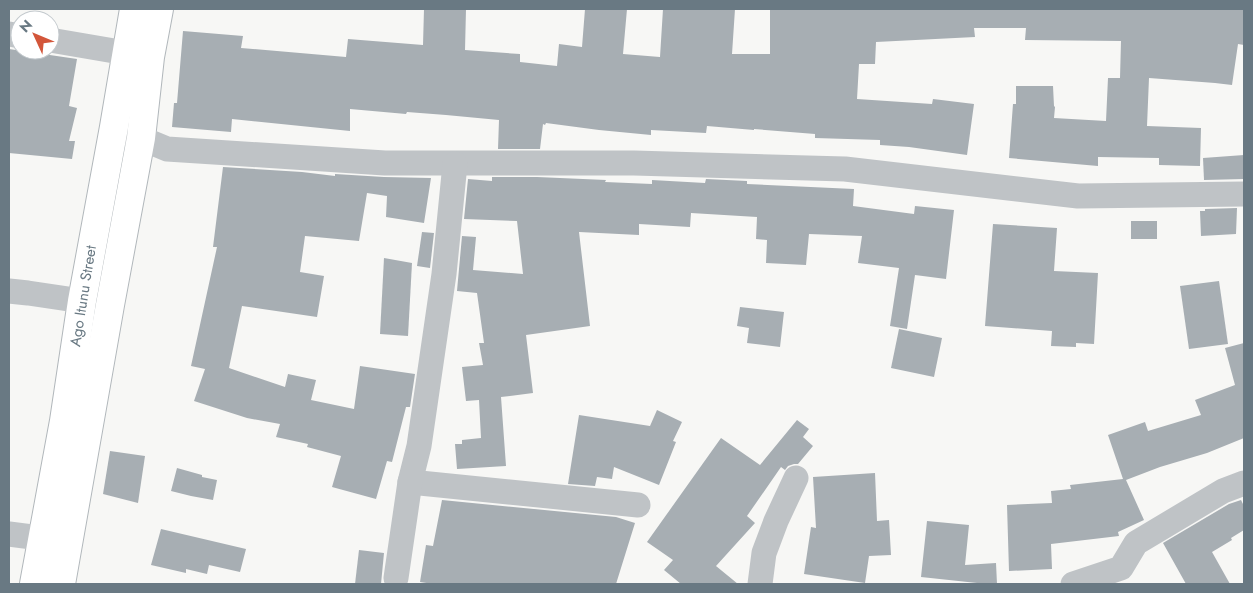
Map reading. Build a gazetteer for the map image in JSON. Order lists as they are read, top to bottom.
{
  "streets": {
    "main road": ["Ago Itunu Street"]
  },
  "north": "top left"
}
